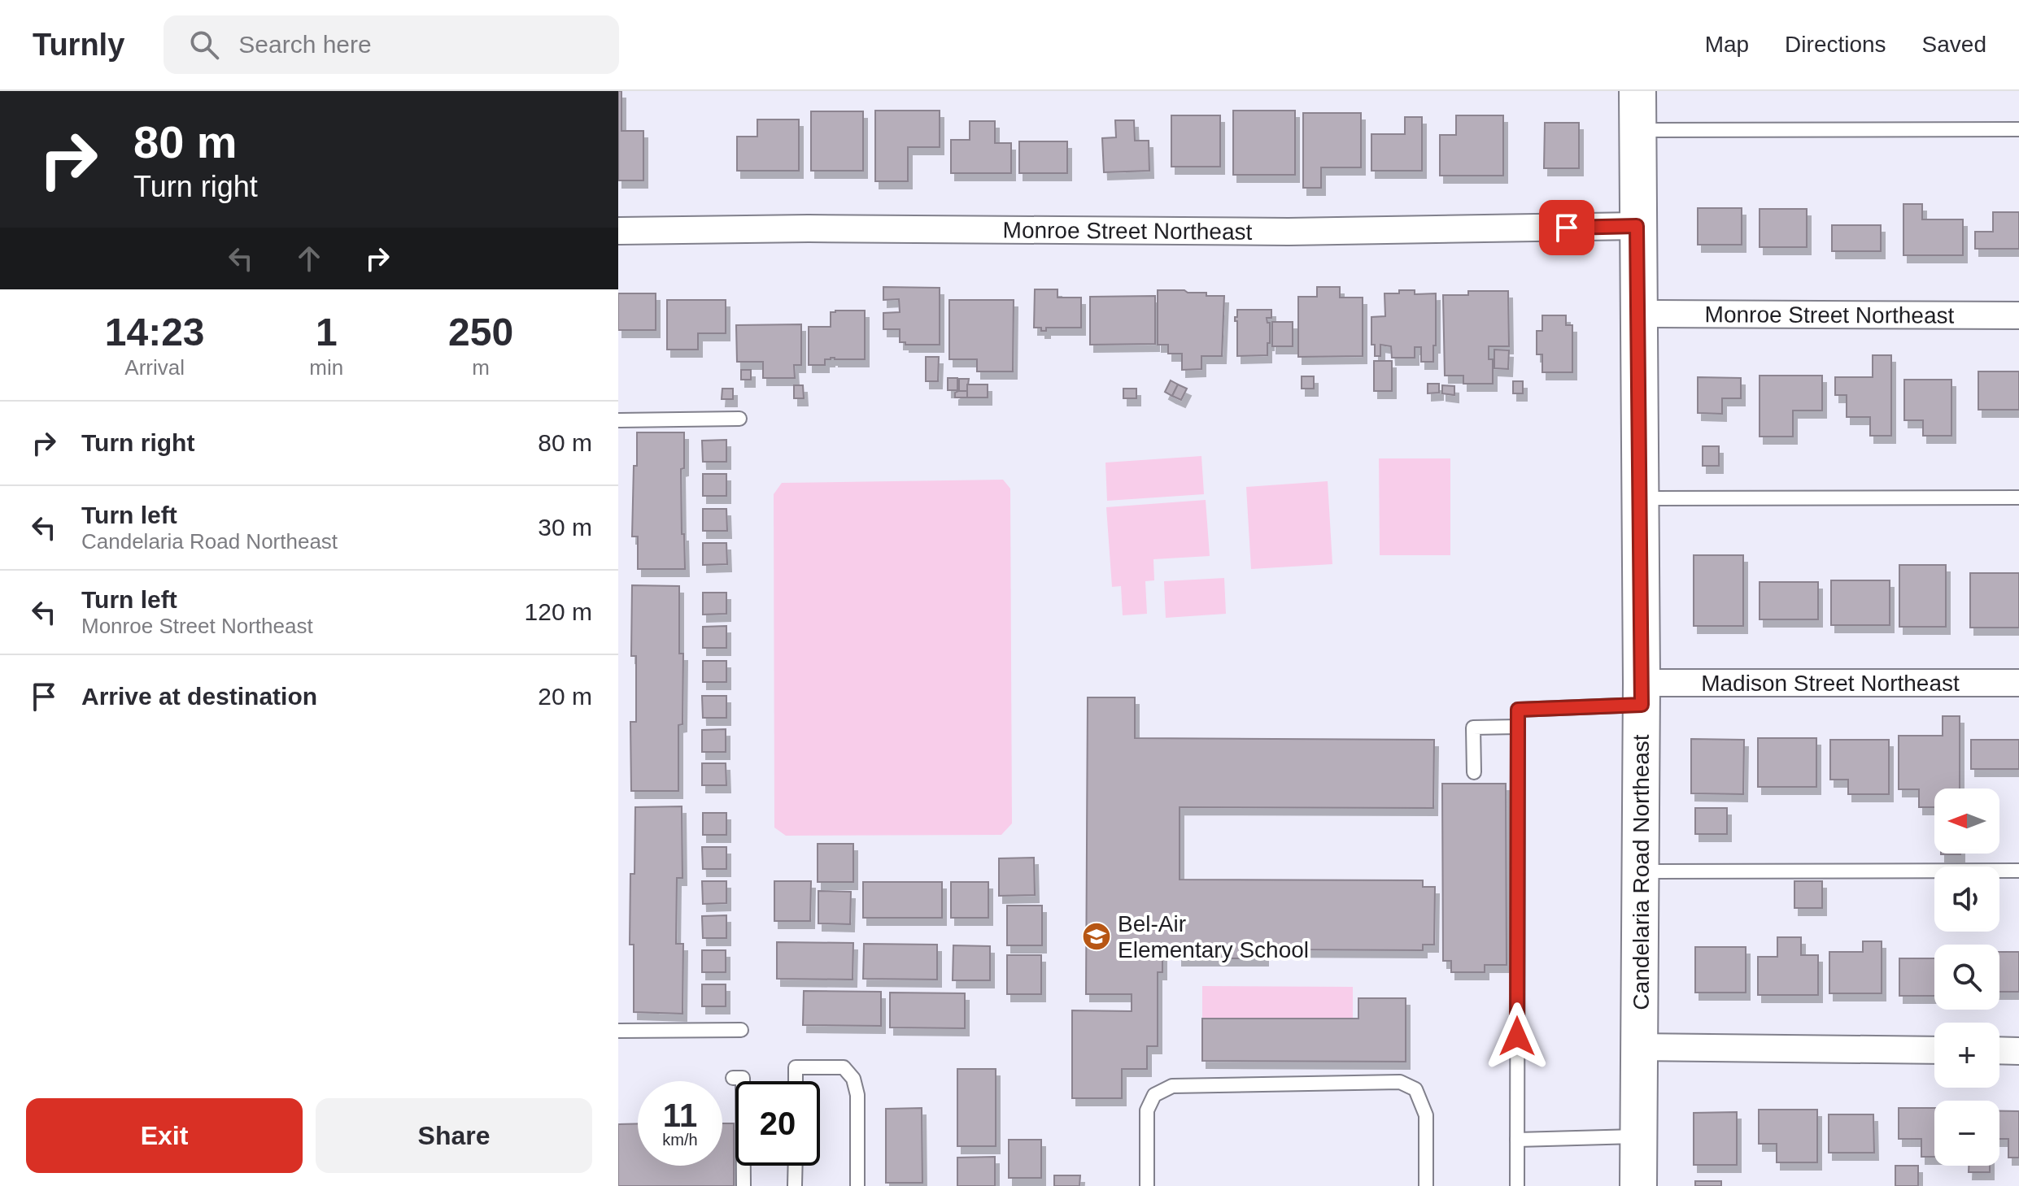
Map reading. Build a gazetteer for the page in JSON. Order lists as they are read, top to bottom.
{
  "streets": {
    "main road": ["Candelaria Road Northeast"],
    "street": ["Monroe Street Northeast", "Madison Street Northeast"]
  },
  "crossings": [
    ["Monroe Street Northeast", "Candelaria Road Northeast"],
    ["Madison Street Northeast", "Candelaria Road Northeast"]
  ],
  "places": {
    "school or university": ["Bel-Air Elementary School"]
  },
  "north": "left",
  "page": {
    "header": "Turnly",
    "search": "Search here",
    "nav": ["Map", "Directions", "Saved"],
    "turn": ["80 m", "Turn right"],
    "eta": [
      "14:23",
      "Arrival",
      "1",
      "min",
      "250",
      "m"
    ],
    "list": [
      {
        "name": "Turn right",
        "value": "80 m"
      },
      {
        "name": "Turn left",
        "note": "Candelaria Road Northeast",
        "value": "30 m"
      },
      {
        "name": "Turn left",
        "note": "Monroe Street Northeast",
        "value": "120 m"
      },
      {
        "name": "Arrive at destination",
        "value": "20 m"
      }
    ],
    "map_buttons": ["+", "−"],
    "speed": "11 km/h",
    "limit": "20",
    "buttons": ["Exit", "Share"]
  }
}
